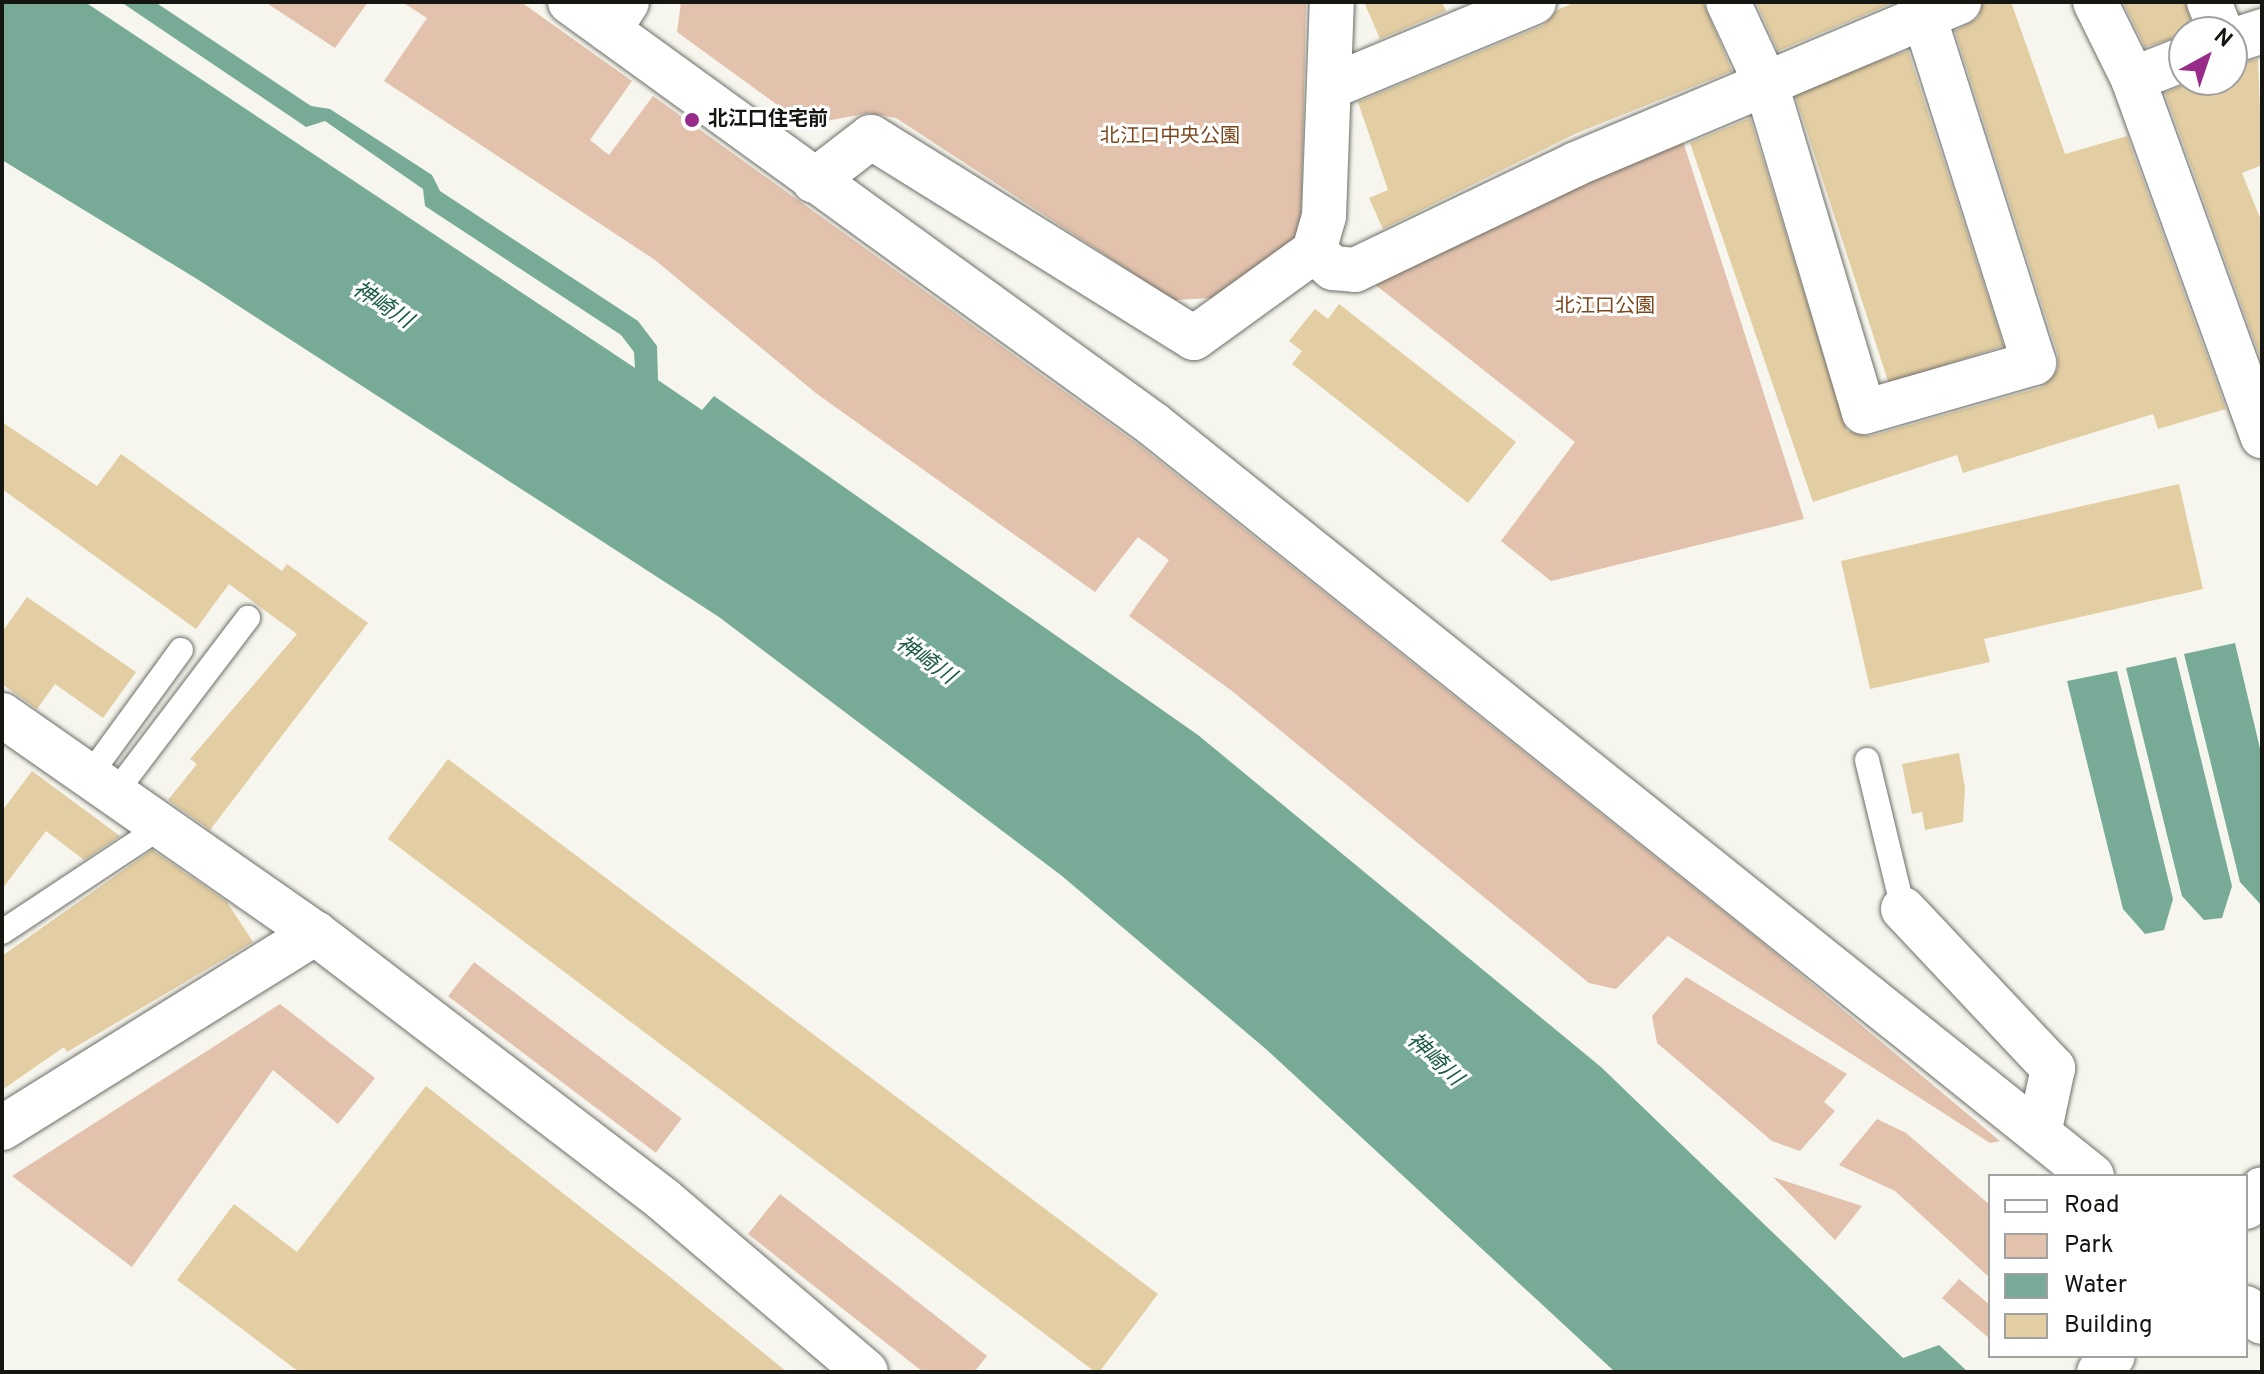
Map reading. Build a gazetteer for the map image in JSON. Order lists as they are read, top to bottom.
{
  "water": ["神崎川"],
  "parks": ["北江口中央公園", "北江口公園"],
  "places": ["北江口住宅前"],
  "legend": [
    "Road",
    "Park",
    "Water",
    "Building"
  ],
  "north": "top right"
}
